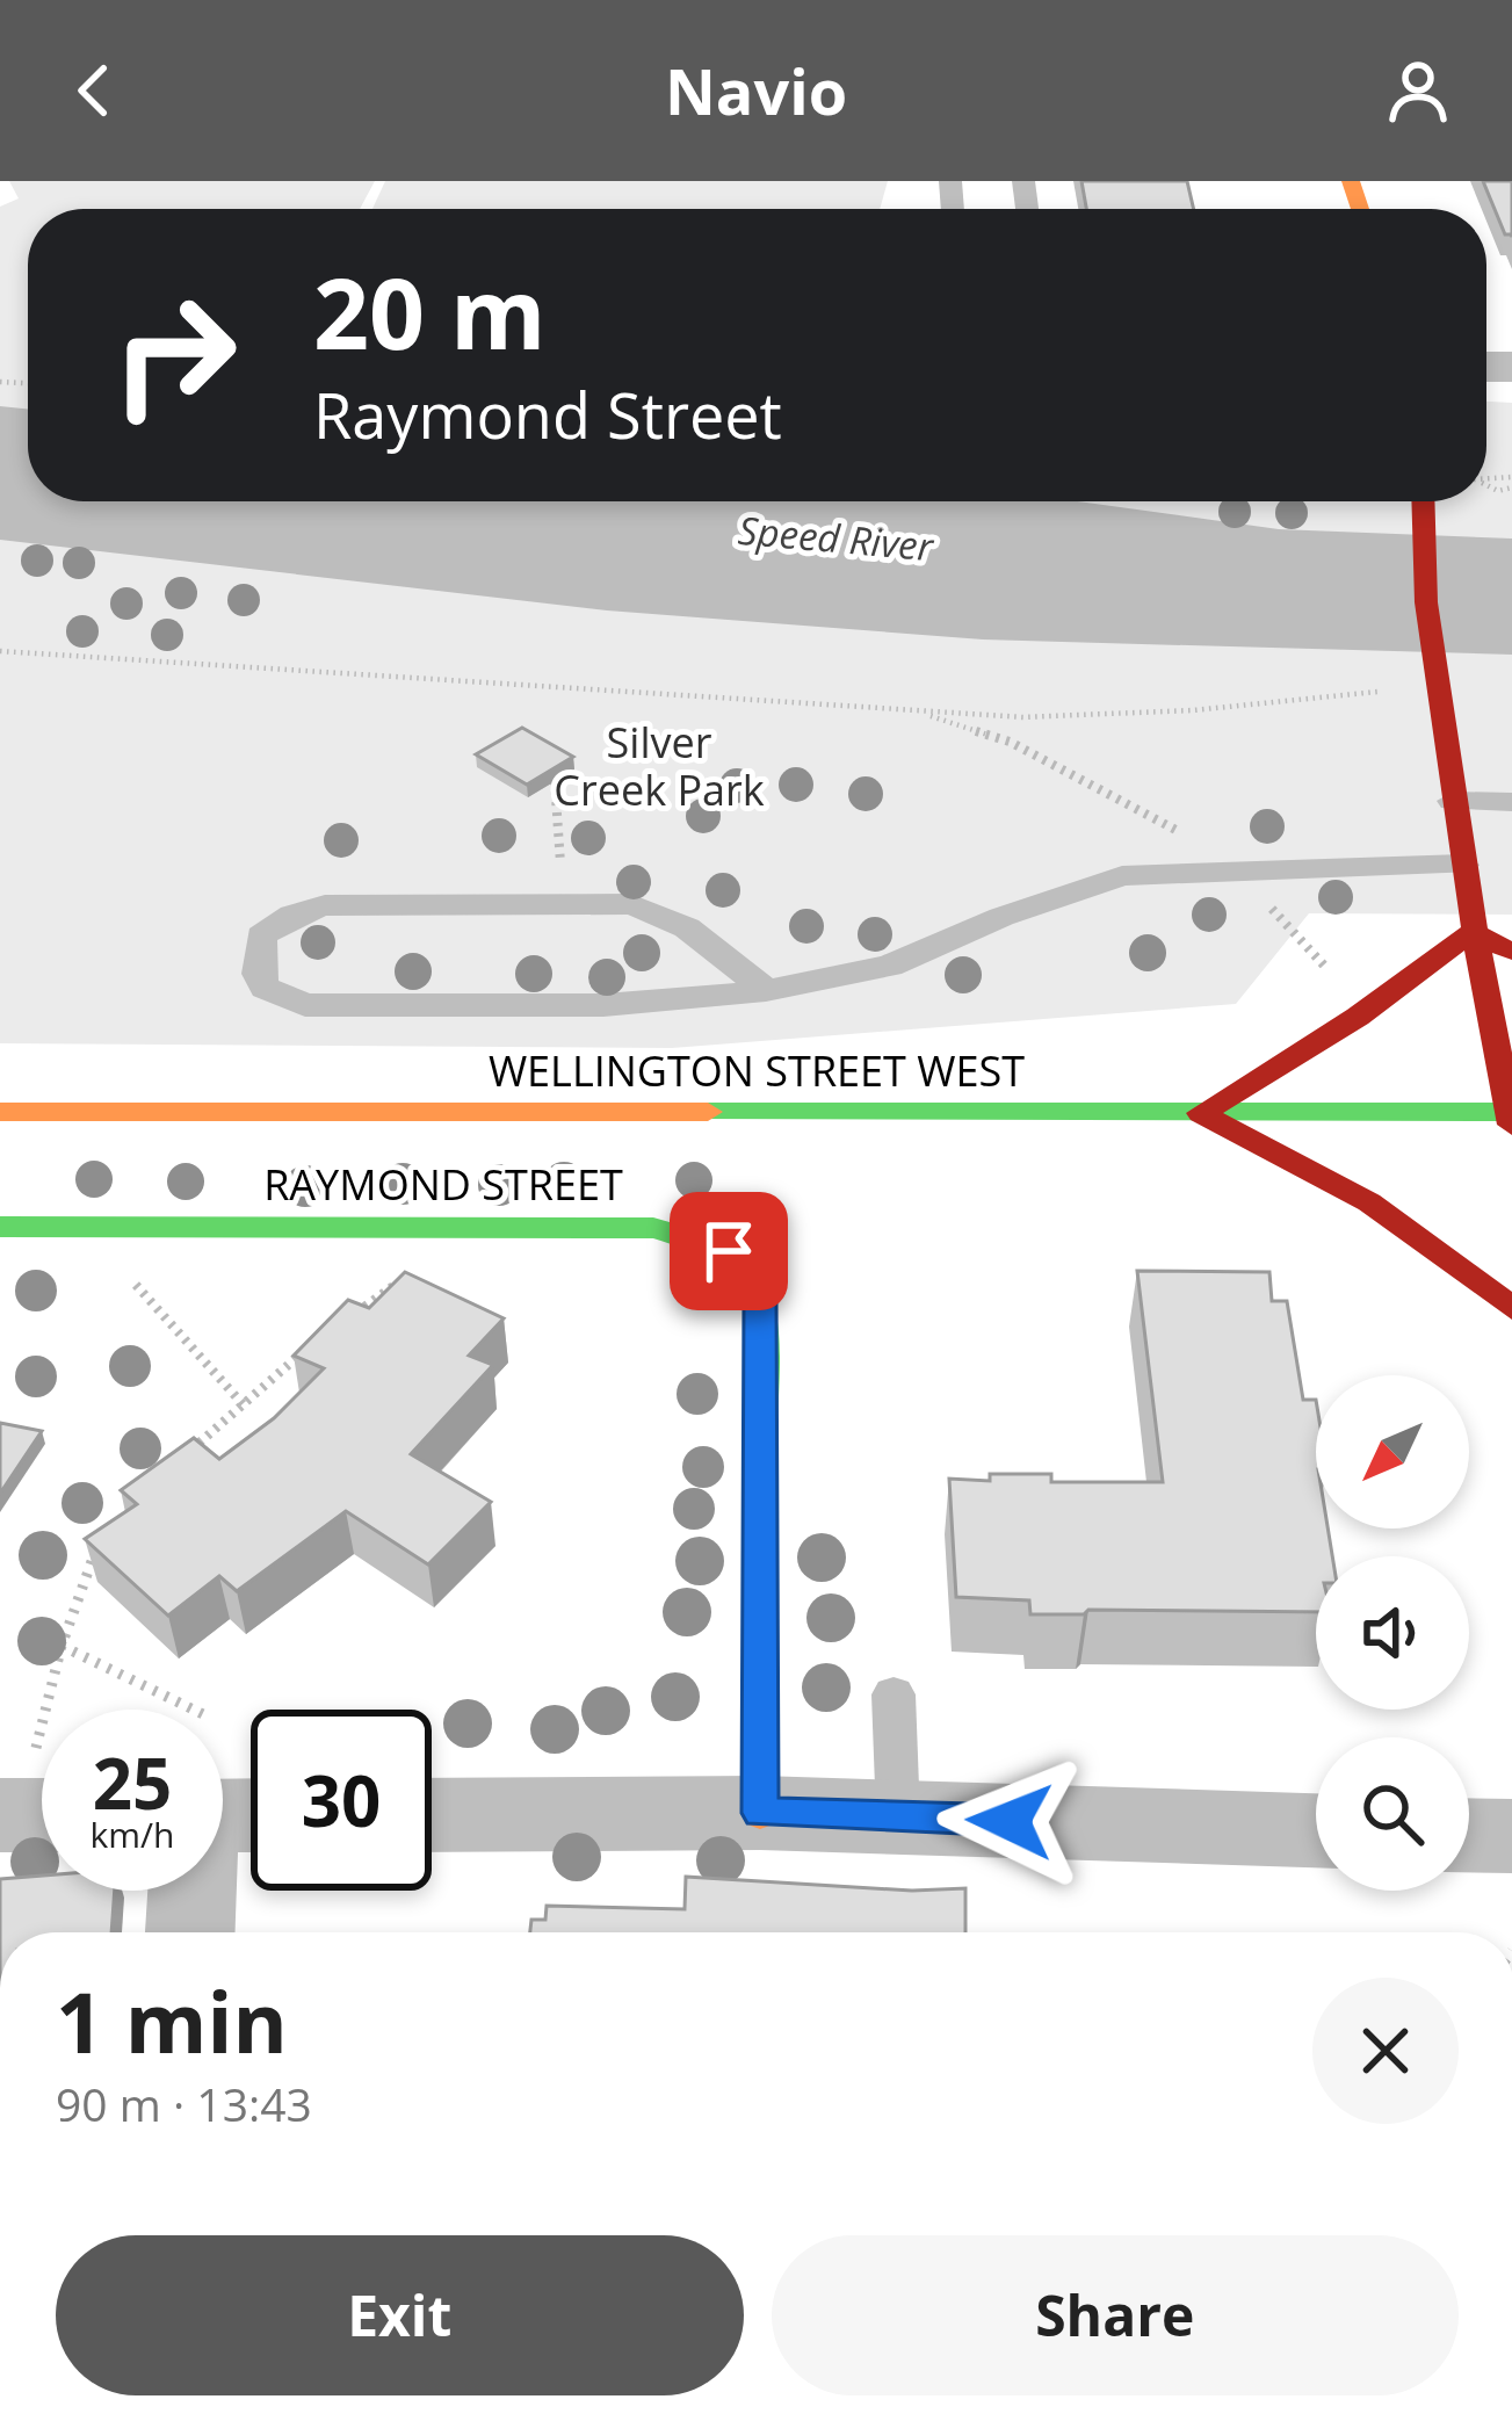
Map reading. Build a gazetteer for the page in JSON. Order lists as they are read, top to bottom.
{
  "streets": {
    "main road": ["WELLINGTON STREET WEST", "RAYMOND STREET"]
  },
  "water": ["Speed River"],
  "parks": ["Silver Creek Park"],
  "north": "bottom left",
  "page": {
    "header": "Navio",
    "turn": ["20 m", "Raymond Street"],
    "speed": "25 km/h",
    "limit": "30",
    "heading": ["1 min", "90 m · 13:43"],
    "buttons": ["Exit", "Share"]
  }
}
